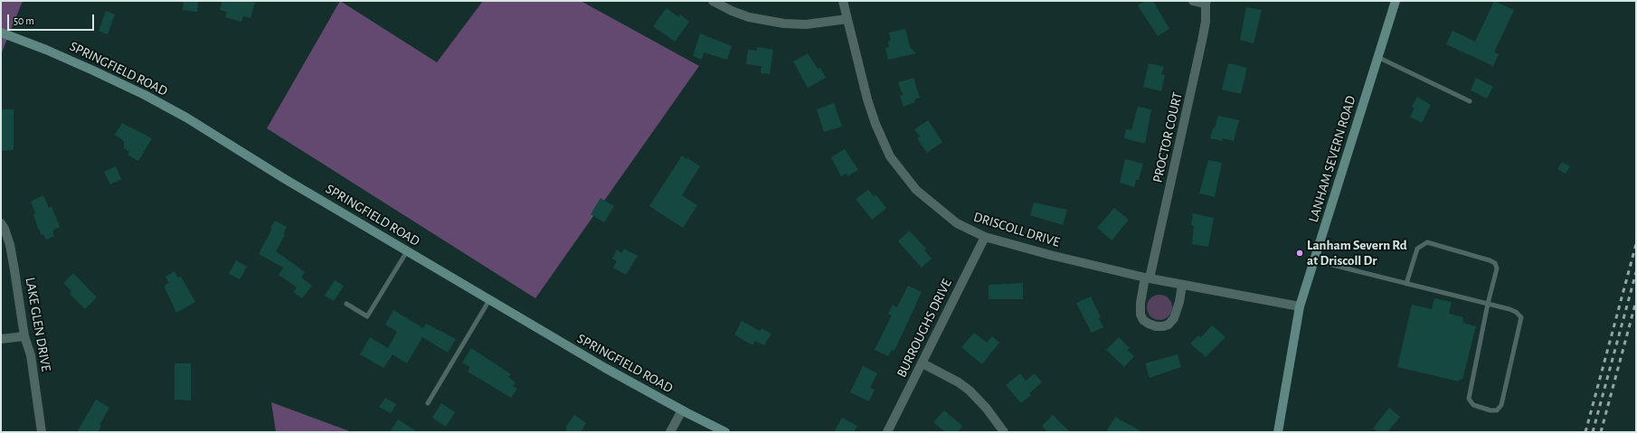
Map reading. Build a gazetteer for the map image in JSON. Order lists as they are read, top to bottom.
{
  "streets": {
    "street": [
      "SPRINGFIELD ROAD",
      "PROCTOR COURT",
      "LANHAM SEVERN ROAD",
      "DRISCOLL DRIVE",
      "LAKE GLEN DRIVE",
      "BURROUGHS DRIVE"
    ]
  },
  "crossings": [
    ["PROCTOR COURT", "DRISCOLL DRIVE"],
    ["LANHAM SEVERN ROAD", "DRISCOLL DRIVE"],
    ["DRISCOLL DRIVE", "BURROUGHS DRIVE"]
  ],
  "places": ["Lanham Severn Rd at Driscoll Dr"],
  "scale_bar": "50 m"
}
